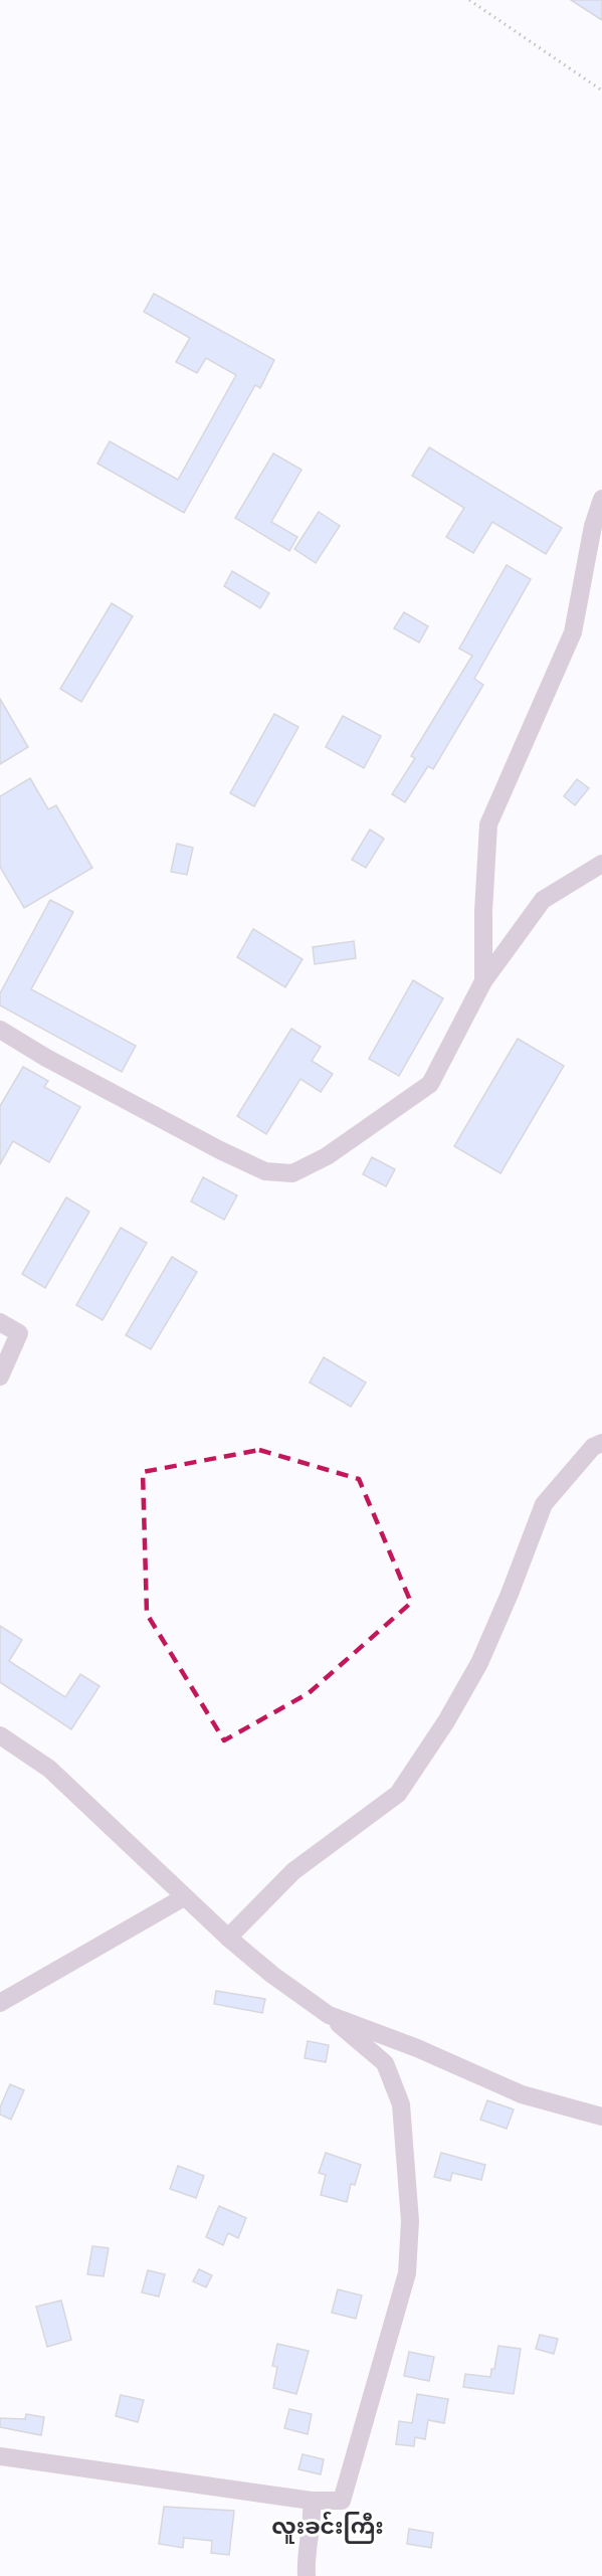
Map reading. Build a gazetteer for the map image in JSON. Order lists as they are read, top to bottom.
{
  "districts": ["လူးခင်းကြီး"]
}
